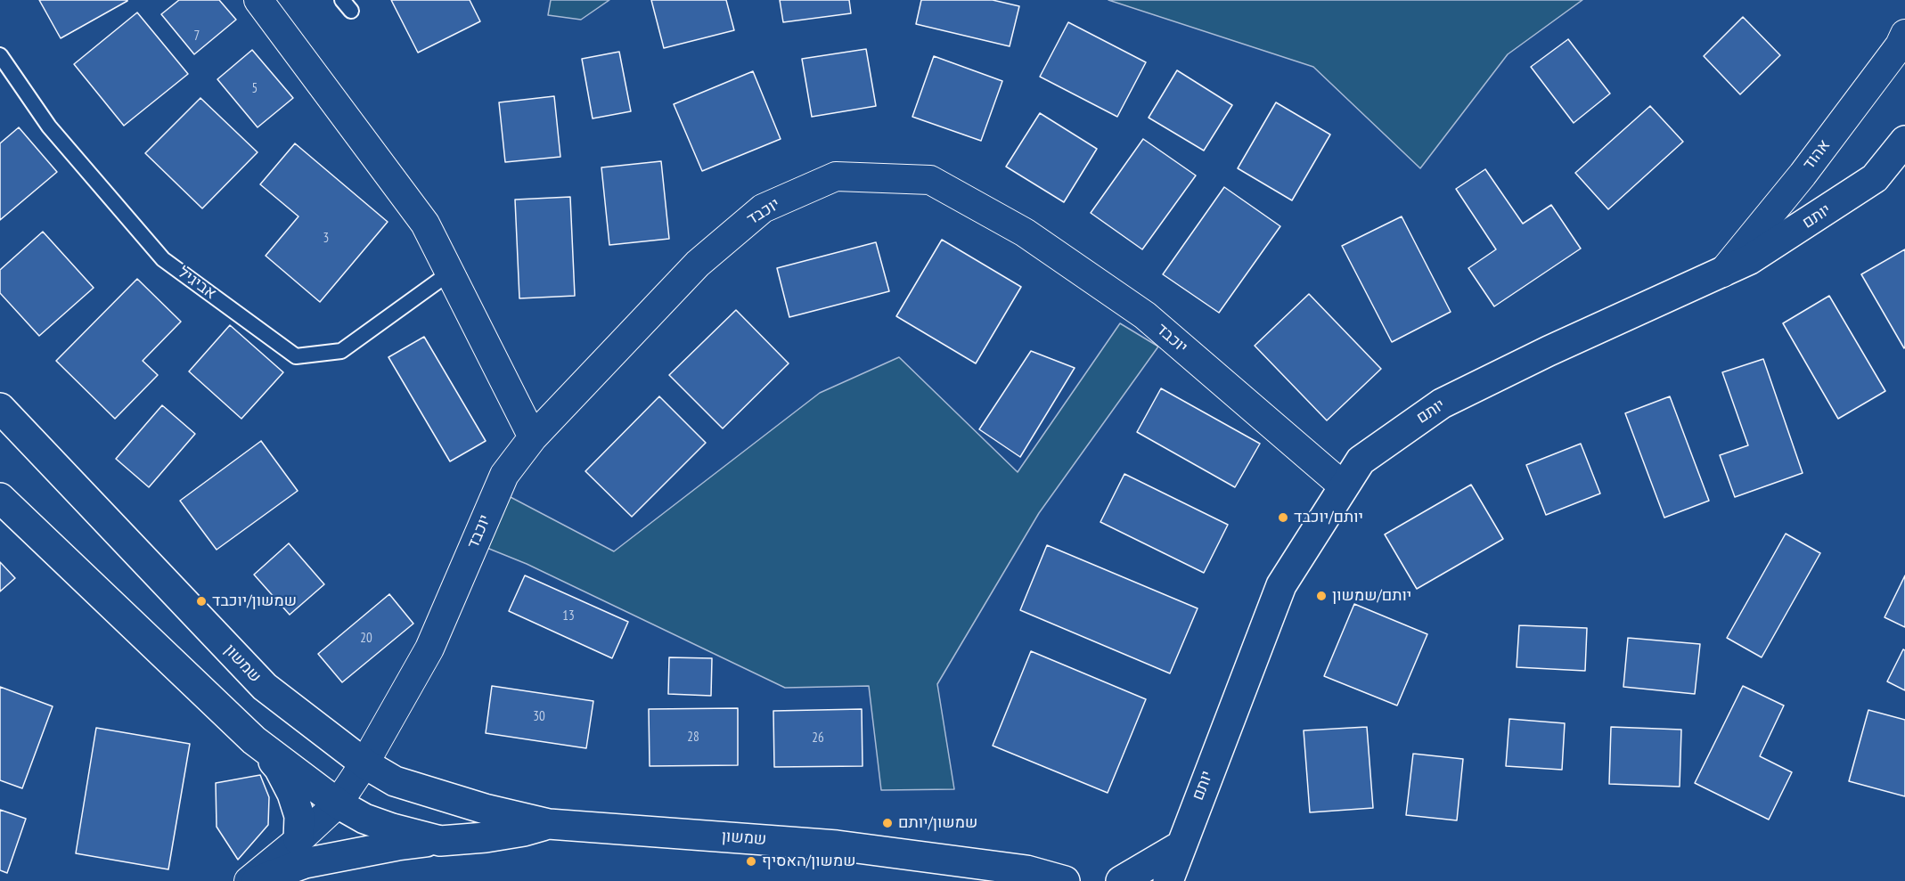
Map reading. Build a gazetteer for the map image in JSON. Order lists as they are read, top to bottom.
{
  "streets": {
    "street": [
      "אהוד",
      "יוכבד",
      "יותם",
      "שמשון"
    ],
    "lane": ["אביגיל"]
  },
  "crossings": [
    ["אהוד", "יותם"],
    ["יוכבד", "יותם"],
    ["יוכבד", "שמשון"]
  ],
  "places": [
    "יותם/יוכבד",
    "יותם/שמשון",
    "שמשון/יוכבד",
    "שמשון/יותם",
    "שמשון/האסיף"
  ],
  "house_numbers": [
    "7",
    "5",
    "3",
    "13",
    "20",
    "30",
    "28",
    "26"
  ]
}
